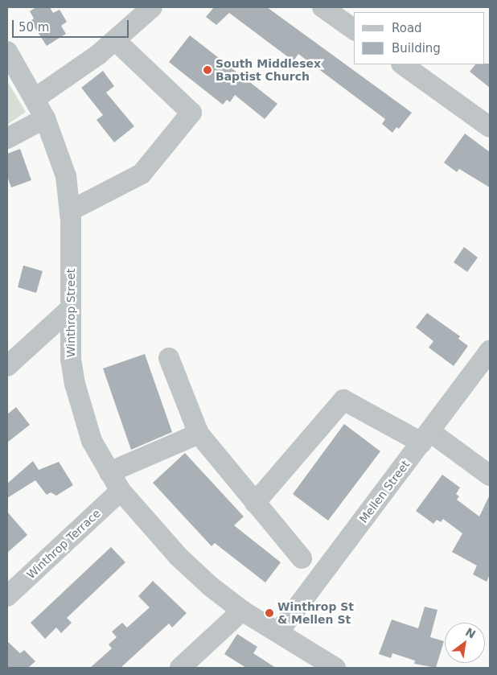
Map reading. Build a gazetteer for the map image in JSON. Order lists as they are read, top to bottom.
{
  "streets": {
    "street": ["Winthrop Street", "Mellen Street", "Winthrop Terrace"]
  },
  "crossings": [
    ["Winthrop Street", "Mellen Street"],
    ["Winthrop Street", "Winthrop Terrace"]
  ],
  "places": ["South Middlesex Baptist Church", "Winthrop St & Mellen St"],
  "legend": ["Road", "Building"],
  "scale_bar": "50 m",
  "north": "top right"
}
